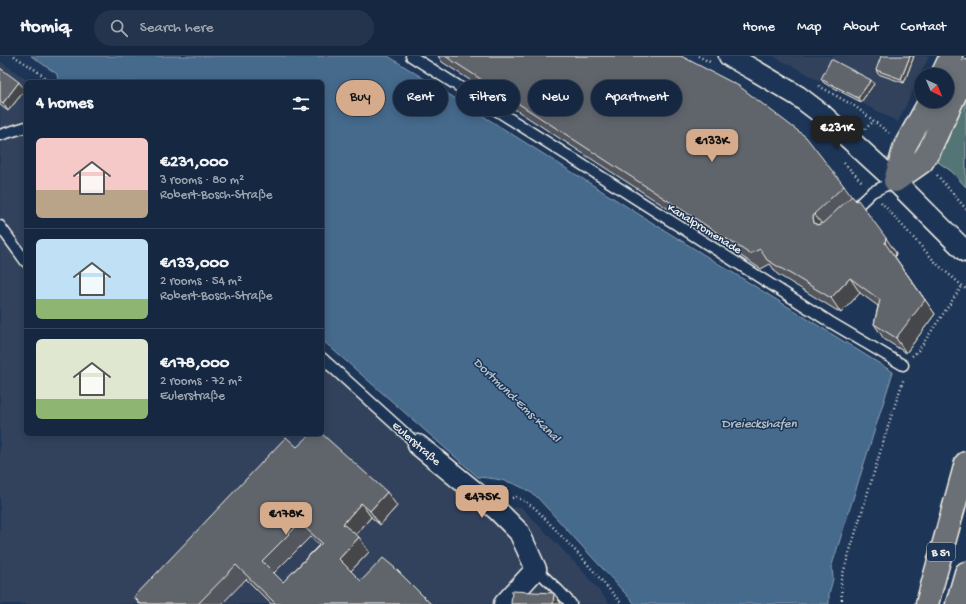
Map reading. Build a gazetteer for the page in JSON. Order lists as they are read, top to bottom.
{
  "streets": {
    "highway": ["B 51"],
    "street": ["Eulerstraße"],
    "lane": ["Kanalpromenade"]
  },
  "water": ["Dortmund-Ems-Kanal", "Dreieckshafen"],
  "north": "bottom right",
  "page": {
    "header": "Homiq",
    "search": "Search here",
    "nav": [
      "Home",
      "Map",
      "About",
      "Contact"
    ],
    "chip": [
      "Buy",
      "Rent",
      "Filters",
      "New",
      "Apartment"
    ],
    "heading": "4 homes",
    "price": [
      "€231K",
      "€133K",
      "€475K",
      "€178K"
    ],
    "list": [
      {
        "name": "€231,000",
        "note": "3 rooms · 80 m² · Robert-Bosch-Straße"
      },
      {
        "name": "€133,000",
        "note": "2 rooms · 54 m² · Robert-Bosch-Straße"
      },
      {
        "name": "€178,000",
        "note": "2 rooms · 72 m² · Eulerstraße"
      }
    ]
  }
}
